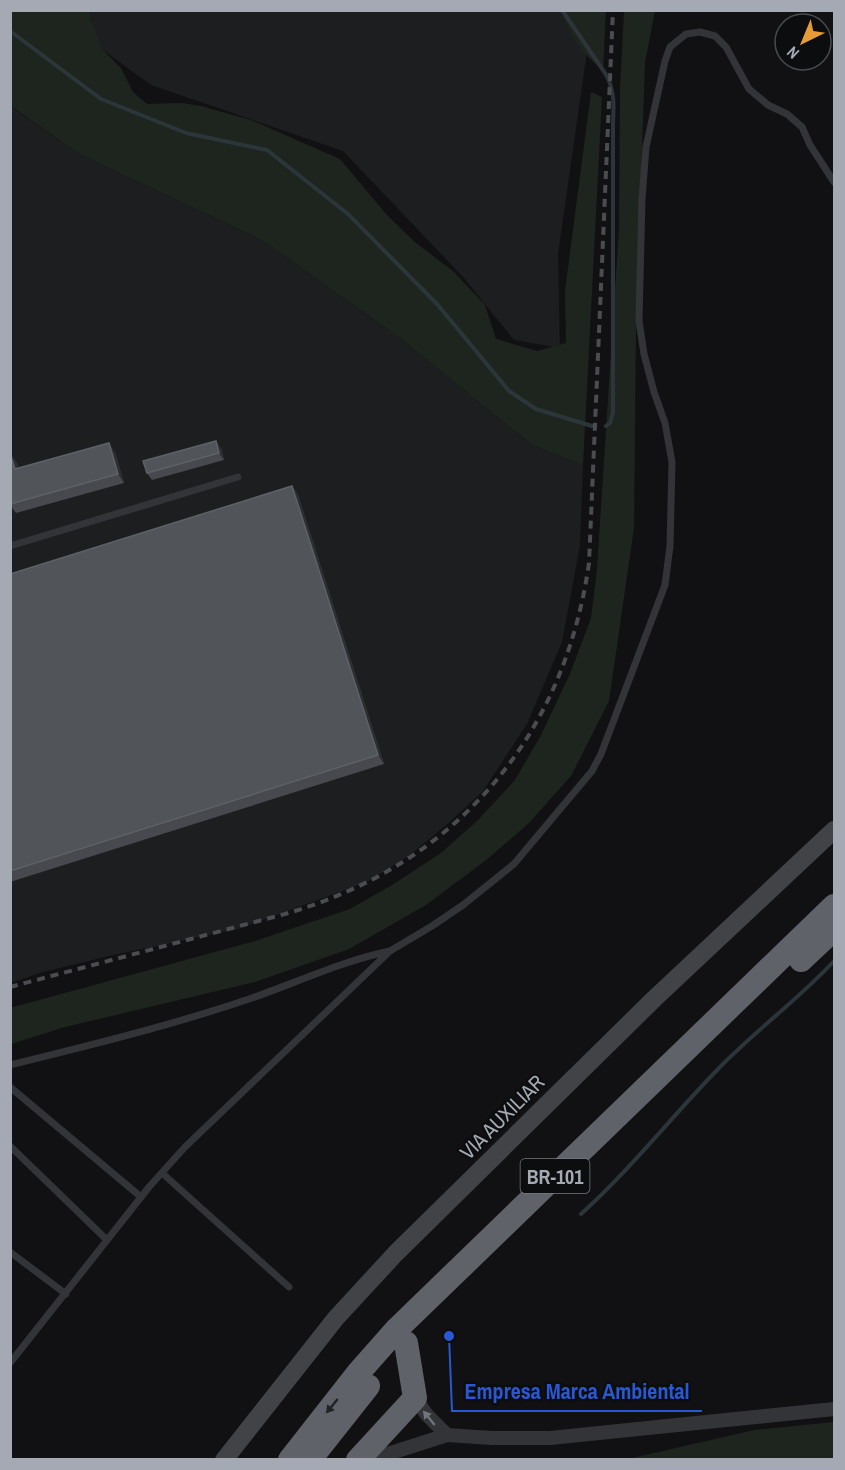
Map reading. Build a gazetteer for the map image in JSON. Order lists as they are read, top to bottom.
{
  "streets": {
    "highway": ["BR-101"],
    "street": ["VIA AUXILIAR"]
  },
  "places": ["Empresa Marca Ambiental"],
  "north": "bottom left"
}
